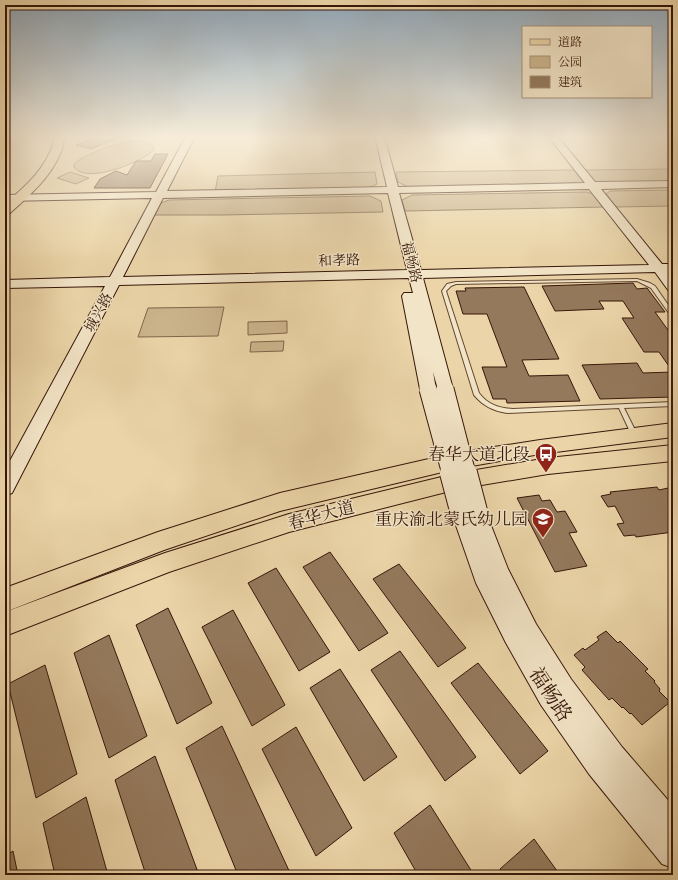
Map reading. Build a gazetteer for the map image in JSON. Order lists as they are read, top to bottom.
{
  "streets": {
    "main road": [
      "和孝路",
      "福畅路",
      "城兴路",
      "春华大道"
    ]
  },
  "crossings": [
    ["和孝路", "福畅路"],
    ["和孝路", "城兴路"]
  ],
  "places": {
    "bus stop": ["春华大道北段"],
    "school or university": ["重庆渝北蒙氏幼儿园"]
  },
  "legend": ["道路", "公园", "建筑"]
}
